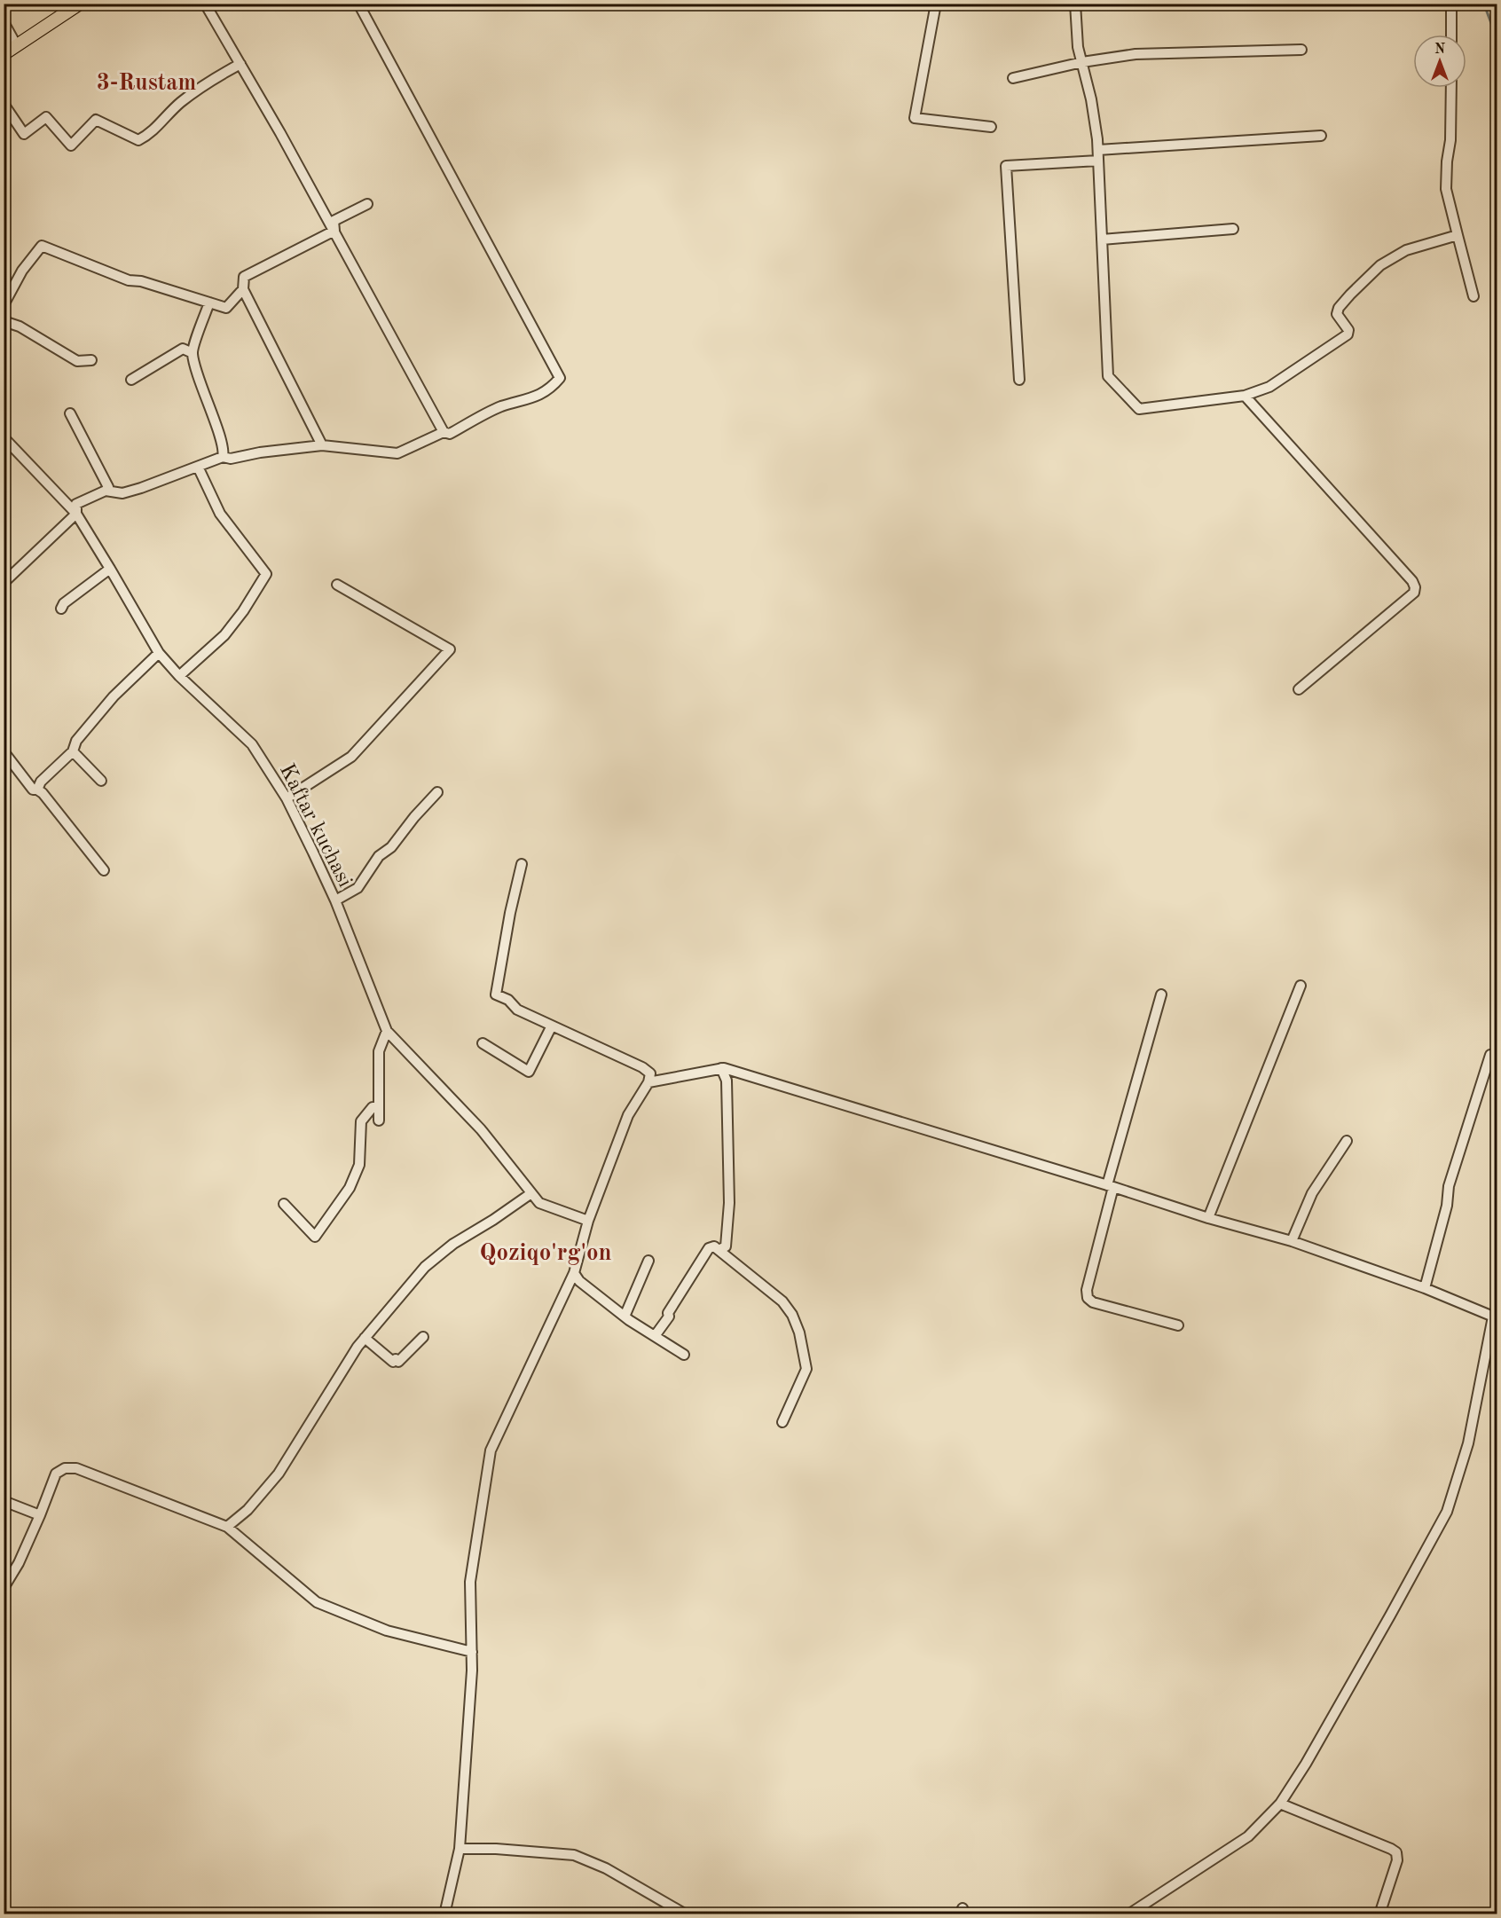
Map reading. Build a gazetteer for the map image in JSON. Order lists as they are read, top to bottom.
{
  "streets": {
    "street": ["Kaftar kuchasi"]
  },
  "districts": ["3-Rustam", "Qoziqo'rg'on"],
  "north": "top"
}
